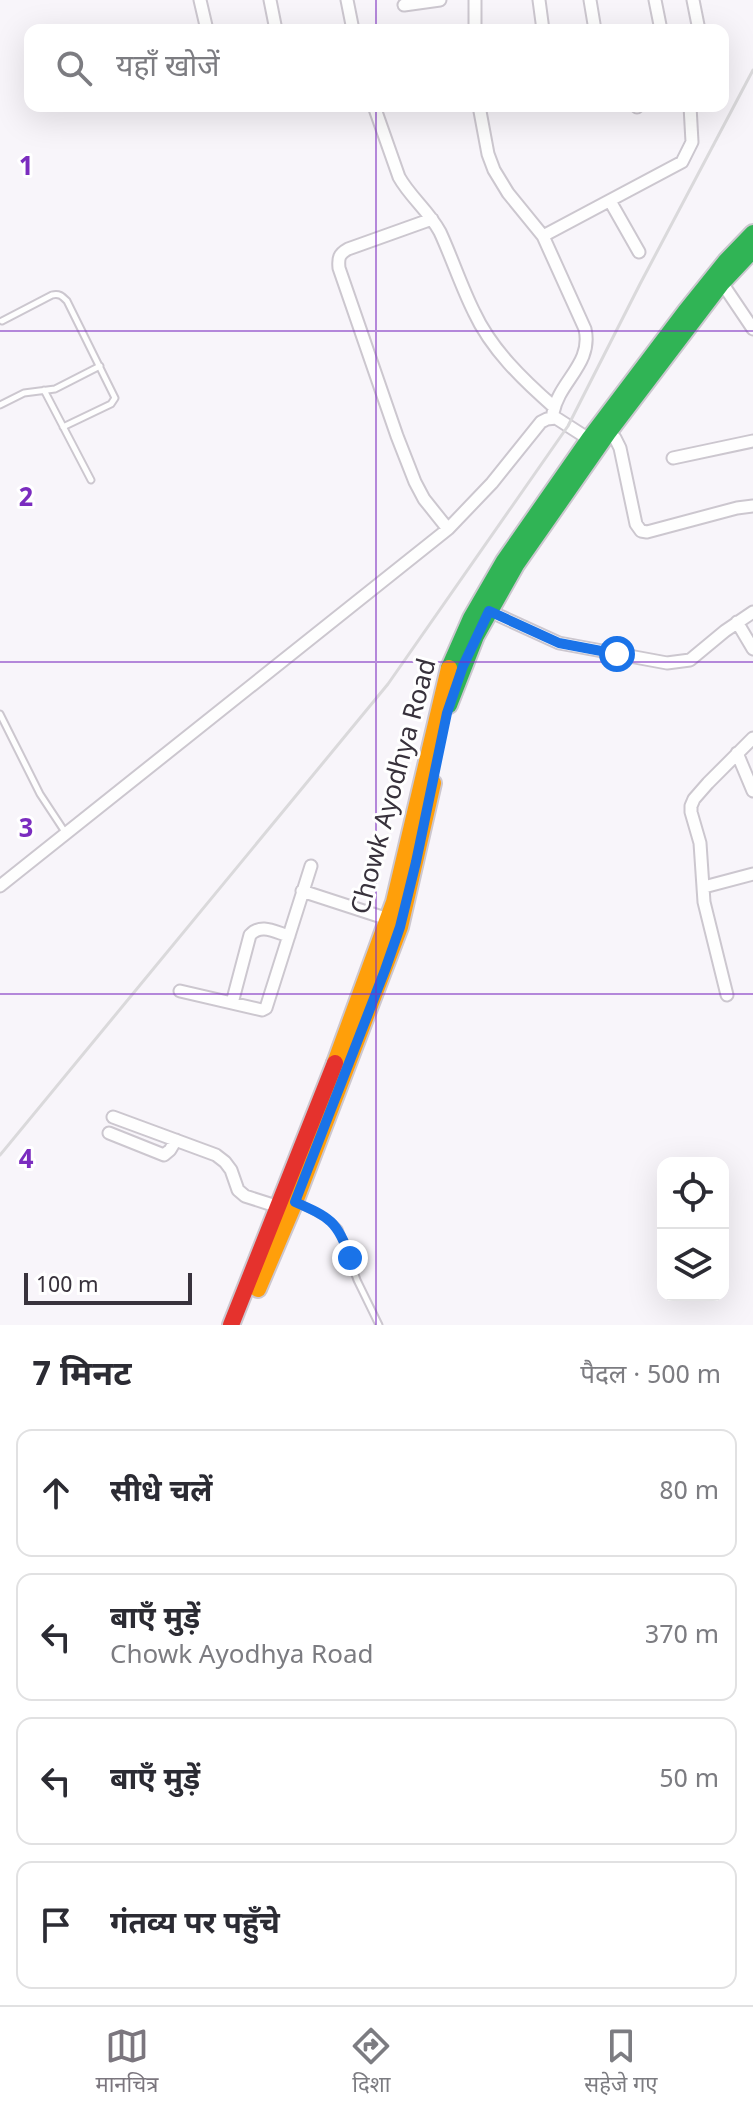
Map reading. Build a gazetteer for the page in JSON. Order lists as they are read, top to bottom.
{
  "streets": {
    "main road": ["Chowk Ayodhya Road"]
  },
  "scale_bar": "100 m",
  "page": {
    "search": "यहाँ खोजें",
    "scale": "100 m",
    "heading": ["7 मिनट", "पैदल · 500 m"],
    "list": [
      ["सीधे चलें", "80 m"],
      ["बाएँ मुड़ें", "Chowk Ayodhya Road", "370 m"],
      ["बाएँ मुड़ें", "50 m"],
      "गंतव्य पर पहुँचे"
    ],
    "nav": ["मानचित्र", "दिशा", "सहेजे गए"]
  },
  "grid": {
    "rows": [
      "1",
      "2",
      "3",
      "4"
    ]
  }
}
